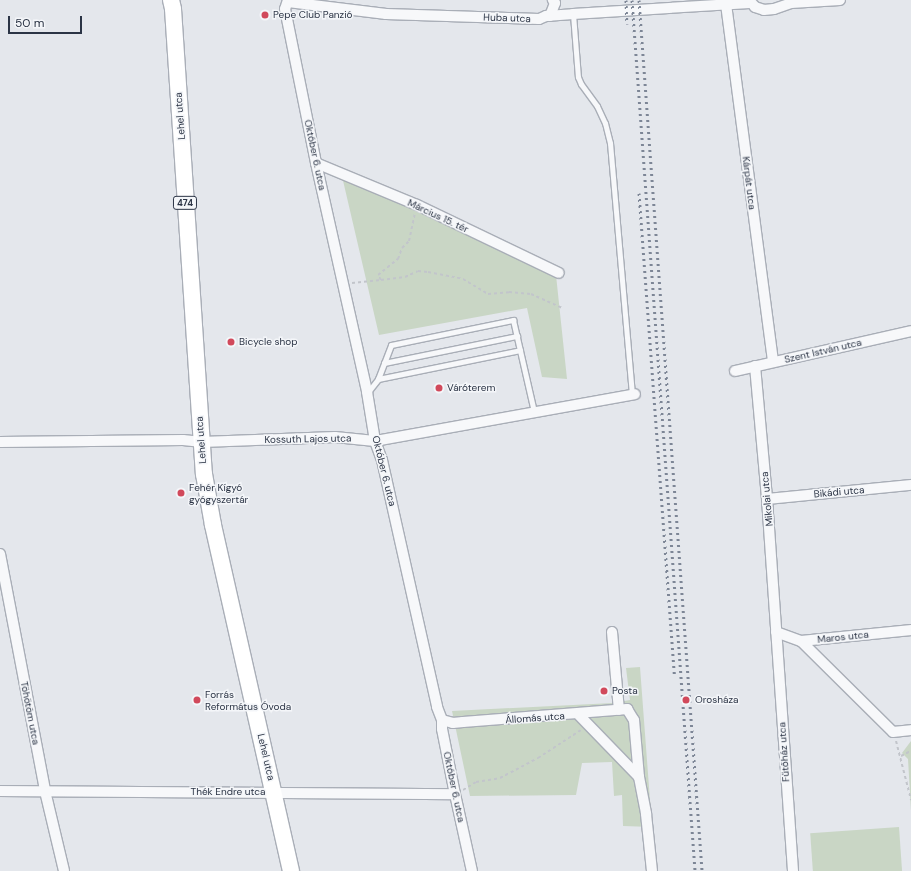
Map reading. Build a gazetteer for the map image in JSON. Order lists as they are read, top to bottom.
{
  "streets": {
    "main road": ["Lehel utca", "474"],
    "street": [
      "Huba utca",
      "Október 6. utca",
      "Kárpát utca",
      "Március 15. tér",
      "Szent István utca",
      "Kossuth Lajos utca",
      "Bikádi utca",
      "Mikolai utca",
      "Maros utca",
      "Töhötöm utca",
      "Állomás utca",
      "Fűtőház utca",
      "Thék Endre utca"
    ]
  },
  "crossings": [
    ["Huba utca", "Október 6. utca"],
    ["Huba utca", "Kárpát utca"],
    ["Lehel utca", "Kossuth Lajos utca"],
    ["Lehel utca", "Thék Endre utca"],
    ["Október 6. utca", "Március 15. tér"],
    ["Október 6. utca", "Kossuth Lajos utca"],
    ["Október 6. utca", "Állomás utca"],
    ["Október 6. utca", "Thék Endre utca"],
    ["Kárpát utca", "Szent István utca"],
    ["Szent István utca", "Mikolai utca"],
    ["Bikádi utca", "Mikolai utca"],
    ["Mikolai utca", "Maros utca"],
    ["Mikolai utca", "Fűtőház utca"],
    ["Maros utca", "Fűtőház utca"],
    ["Töhötöm utca", "Thék Endre utca"]
  ],
  "places": [
    "Pepe Club Panzió",
    "Bicycle shop",
    "Váróterem",
    "Fehér Kígyó gyógyszertár",
    "Posta",
    "Forrás Református Óvoda",
    "Orosháza"
  ],
  "scale_bar": "50 m"
}
